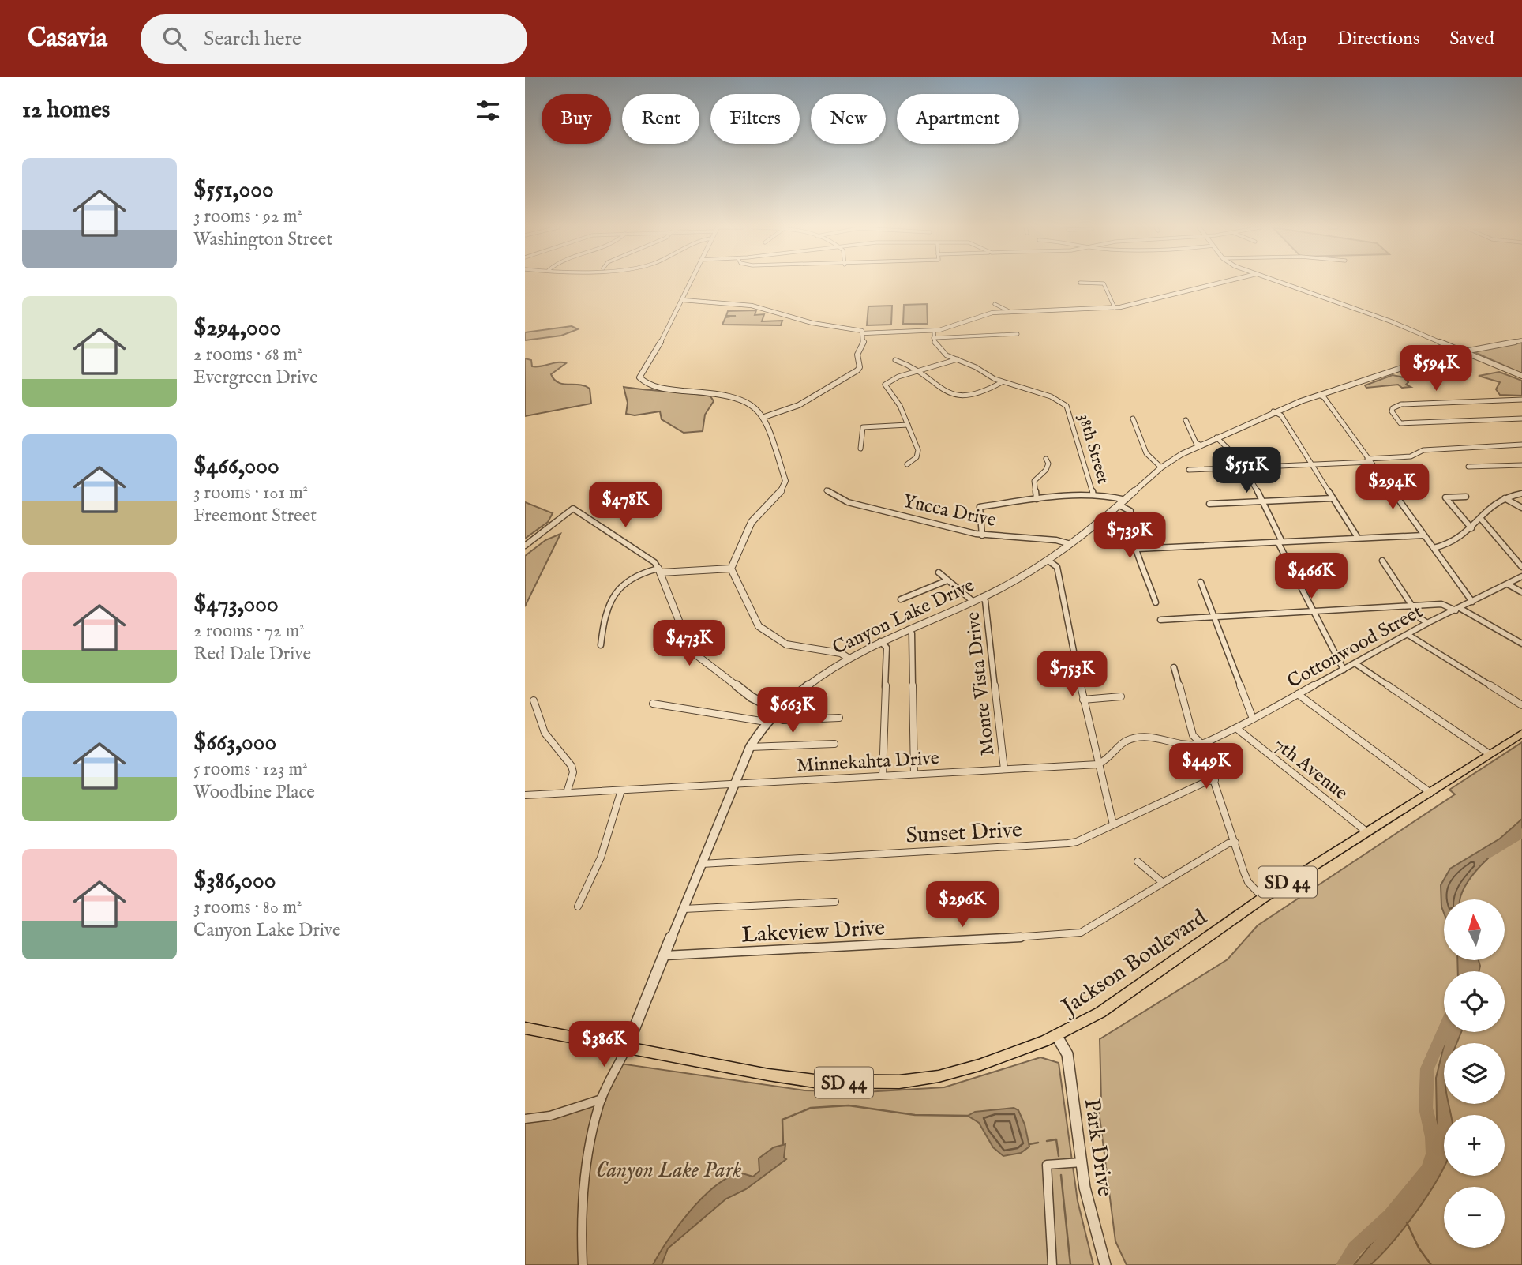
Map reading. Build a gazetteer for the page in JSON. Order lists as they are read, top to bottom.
{
  "streets": {
    "main road": ["SD 44", "Jackson Boulevard"],
    "street": [
      "38th Street",
      "Yucca Drive",
      "Canyon Lake Drive",
      "Cottonwood Street",
      "Monte Vista Drive",
      "Minnekahta Drive",
      "7th Avenue",
      "Sunset Drive",
      "Lakeview Drive",
      "Park Drive"
    ]
  },
  "crossings": [
    ["38th Street", "Canyon Lake Drive"],
    ["Yucca Drive", "Canyon Lake Drive"],
    ["Canyon Lake Drive", "Monte Vista Drive"],
    ["Canyon Lake Drive", "Minnekahta Drive"],
    ["Canyon Lake Drive", "Sunset Drive"],
    ["Canyon Lake Drive", "Lakeview Drive"],
    ["Canyon Lake Drive", "Jackson Boulevard"],
    ["Cottonwood Street", "7th Avenue"],
    ["Monte Vista Drive", "Minnekahta Drive"],
    ["7th Avenue", "Jackson Boulevard"],
    ["Jackson Boulevard", "Park Drive"]
  ],
  "parks": ["Canyon Lake Park"],
  "north": "top",
  "page": {
    "header": "Casavia",
    "search": "Search here",
    "nav": ["Map", "Directions", "Saved"],
    "heading": "12 homes",
    "chip": [
      "Buy",
      "Rent",
      "Filters",
      "New",
      "Apartment"
    ],
    "list": [
      {
        "name": "$551,000",
        "note": "3 rooms · 92 m² · Washington Street"
      },
      {
        "name": "$294,000",
        "note": "2 rooms · 68 m² · Evergreen Drive"
      },
      {
        "name": "$466,000",
        "note": "3 rooms · 101 m² · Freemont Street"
      },
      {
        "name": "$473,000",
        "note": "2 rooms · 72 m² · Red Dale Drive"
      },
      {
        "name": "$663,000",
        "note": "5 rooms · 123 m² · Woodbine Place"
      },
      {
        "name": "$386,000",
        "note": "3 rooms · 80 m² · Canyon Lake Drive"
      }
    ],
    "price": [
      "$594K",
      "$551K",
      "$294K",
      "$478K",
      "$739K",
      "$466K",
      "$473K",
      "$753K",
      "$663K",
      "$449K",
      "$296K",
      "$386K"
    ],
    "map_buttons": ["+", "−"]
  }
}
